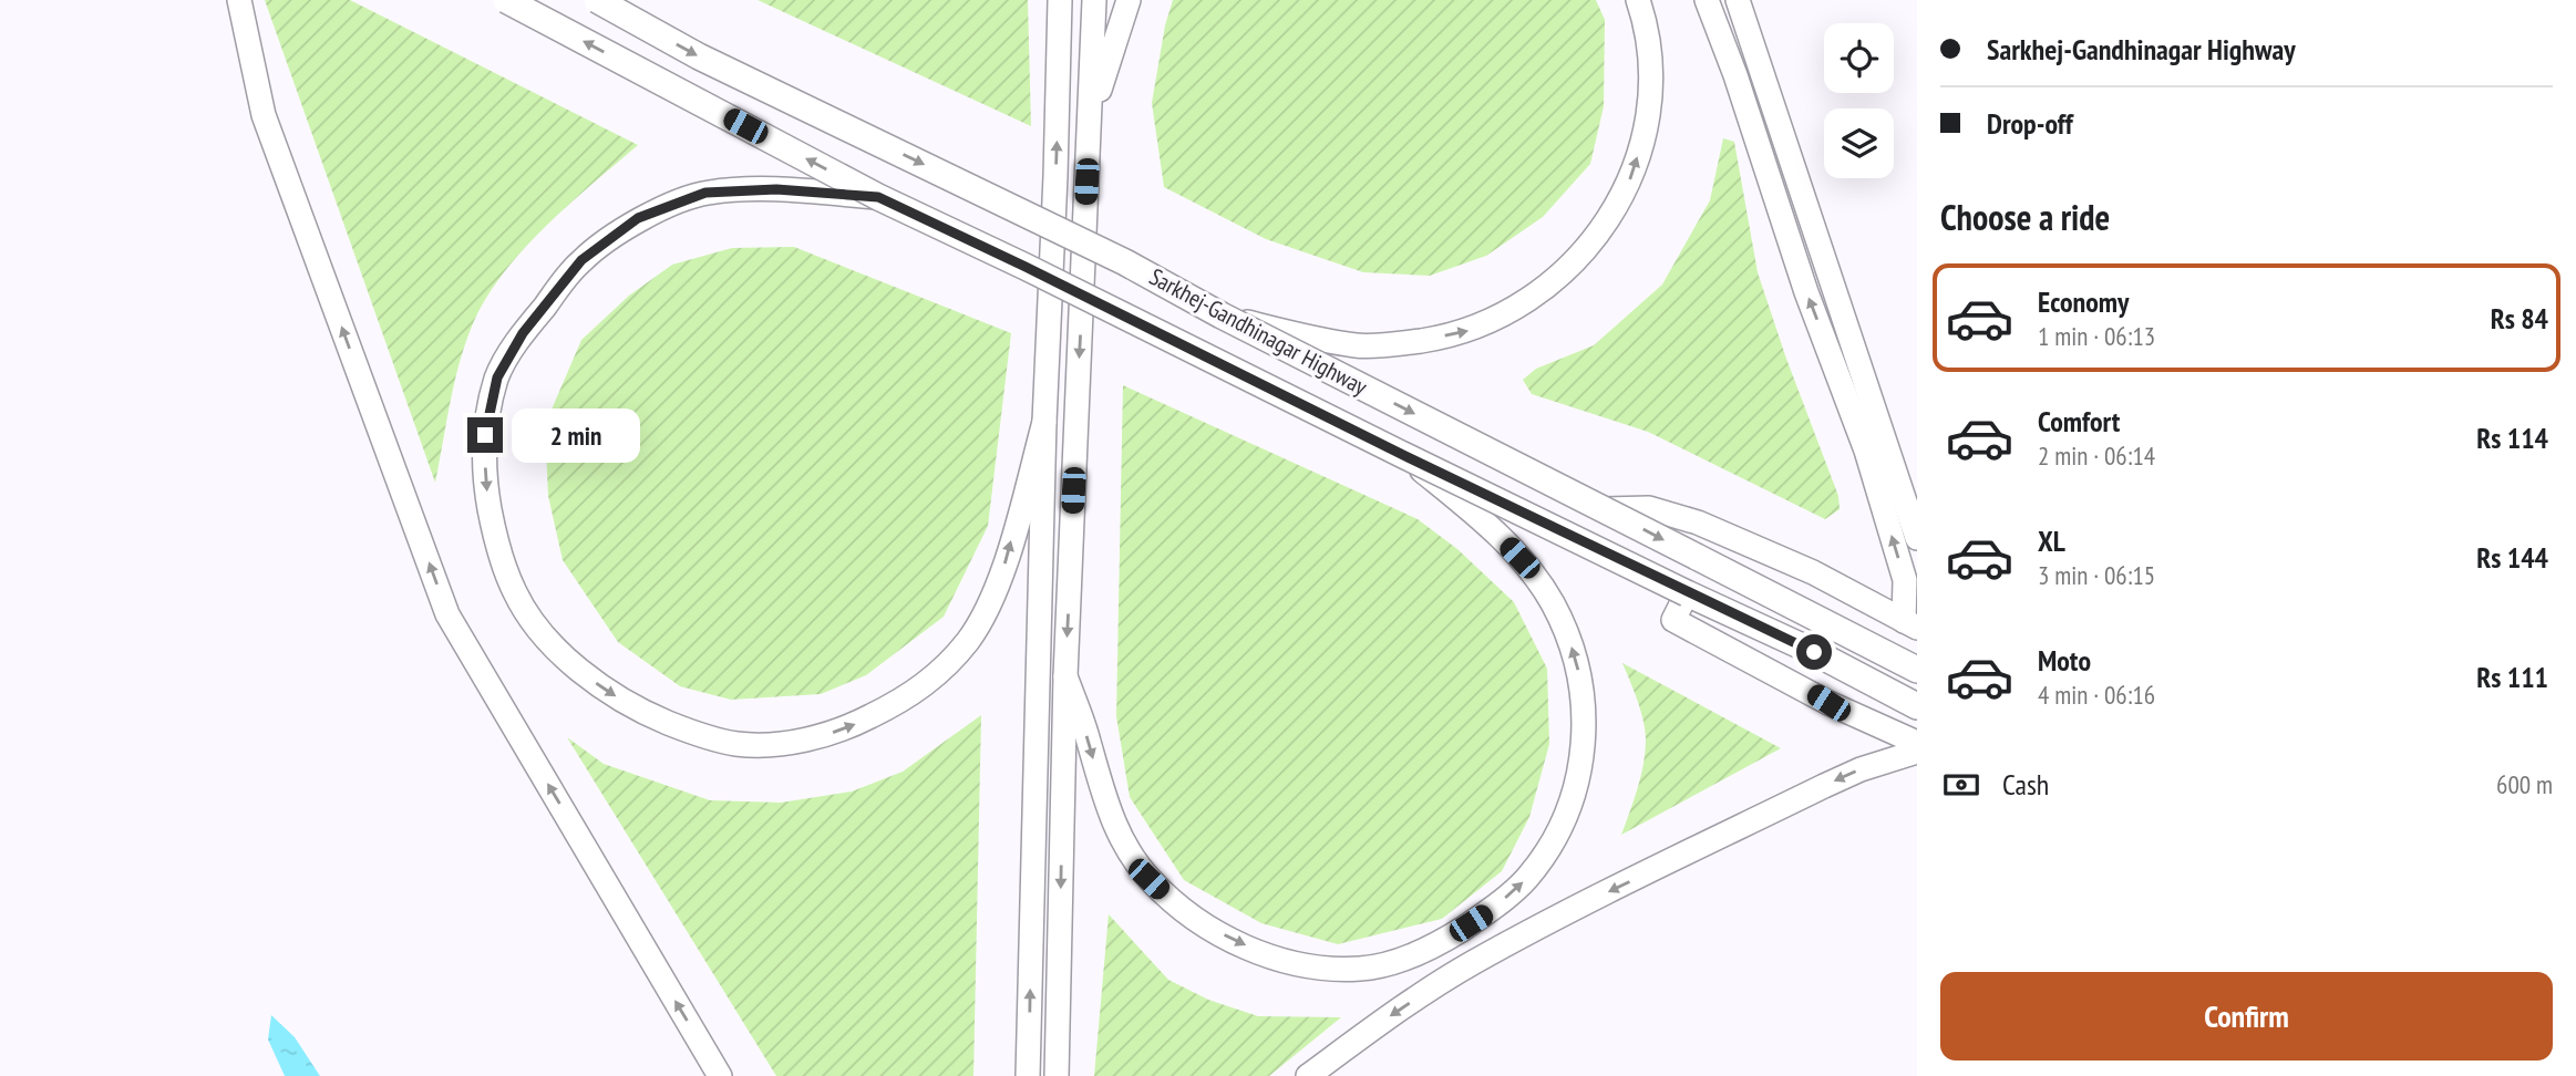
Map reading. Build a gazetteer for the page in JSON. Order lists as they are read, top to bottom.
{
  "streets": {
    "highway": ["Sarkhej-Gandhinagar Highway"]
  },
  "page": {
    "banner": ["Sarkhej-Gandhinagar Highway", "Drop-off"],
    "heading": "Choose a ride",
    "list": [
      {
        "name": "Economy",
        "note": "1 min · 06:13",
        "value": "Rs 84"
      },
      {
        "name": "Comfort",
        "note": "2 min · 06:14",
        "value": "Rs 114"
      },
      {
        "name": "XL",
        "note": "3 min · 06:15",
        "value": "Rs 144"
      },
      {
        "name": "Moto",
        "note": "4 min · 06:16",
        "value": "Rs 111"
      }
    ],
    "bubble": "2 min",
    "pay": ["Cash", "600 m"],
    "buttons": "Confirm"
  }
}
